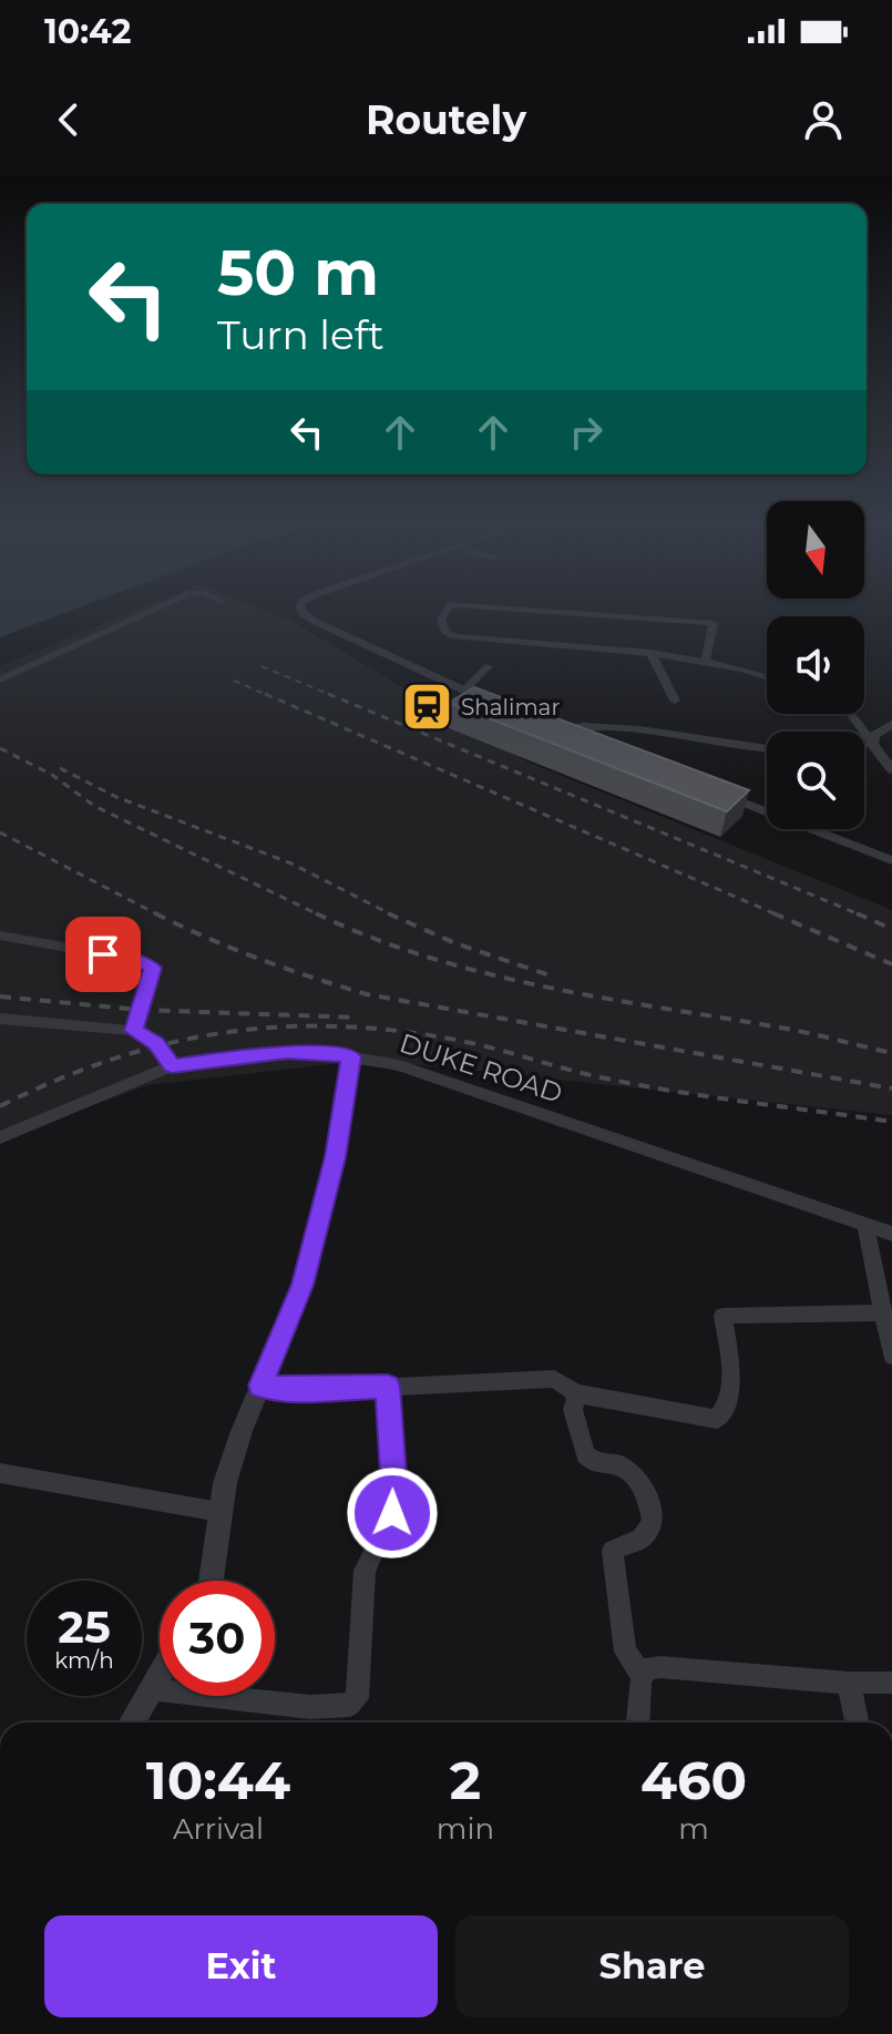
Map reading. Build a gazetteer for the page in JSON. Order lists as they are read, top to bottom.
{
  "streets": {
    "street": ["DUKE ROAD"]
  },
  "places": {
    "station": ["Shalimar"]
  },
  "north": "bottom",
  "page": {
    "status": "10:42",
    "header": "Routely",
    "turn": ["50 m", "Turn left"],
    "speed": "25 km/h",
    "limit": "30",
    "eta": [
      "10:44",
      "Arrival",
      "2",
      "min",
      "460",
      "m"
    ],
    "buttons": ["Exit", "Share"]
  }
}
